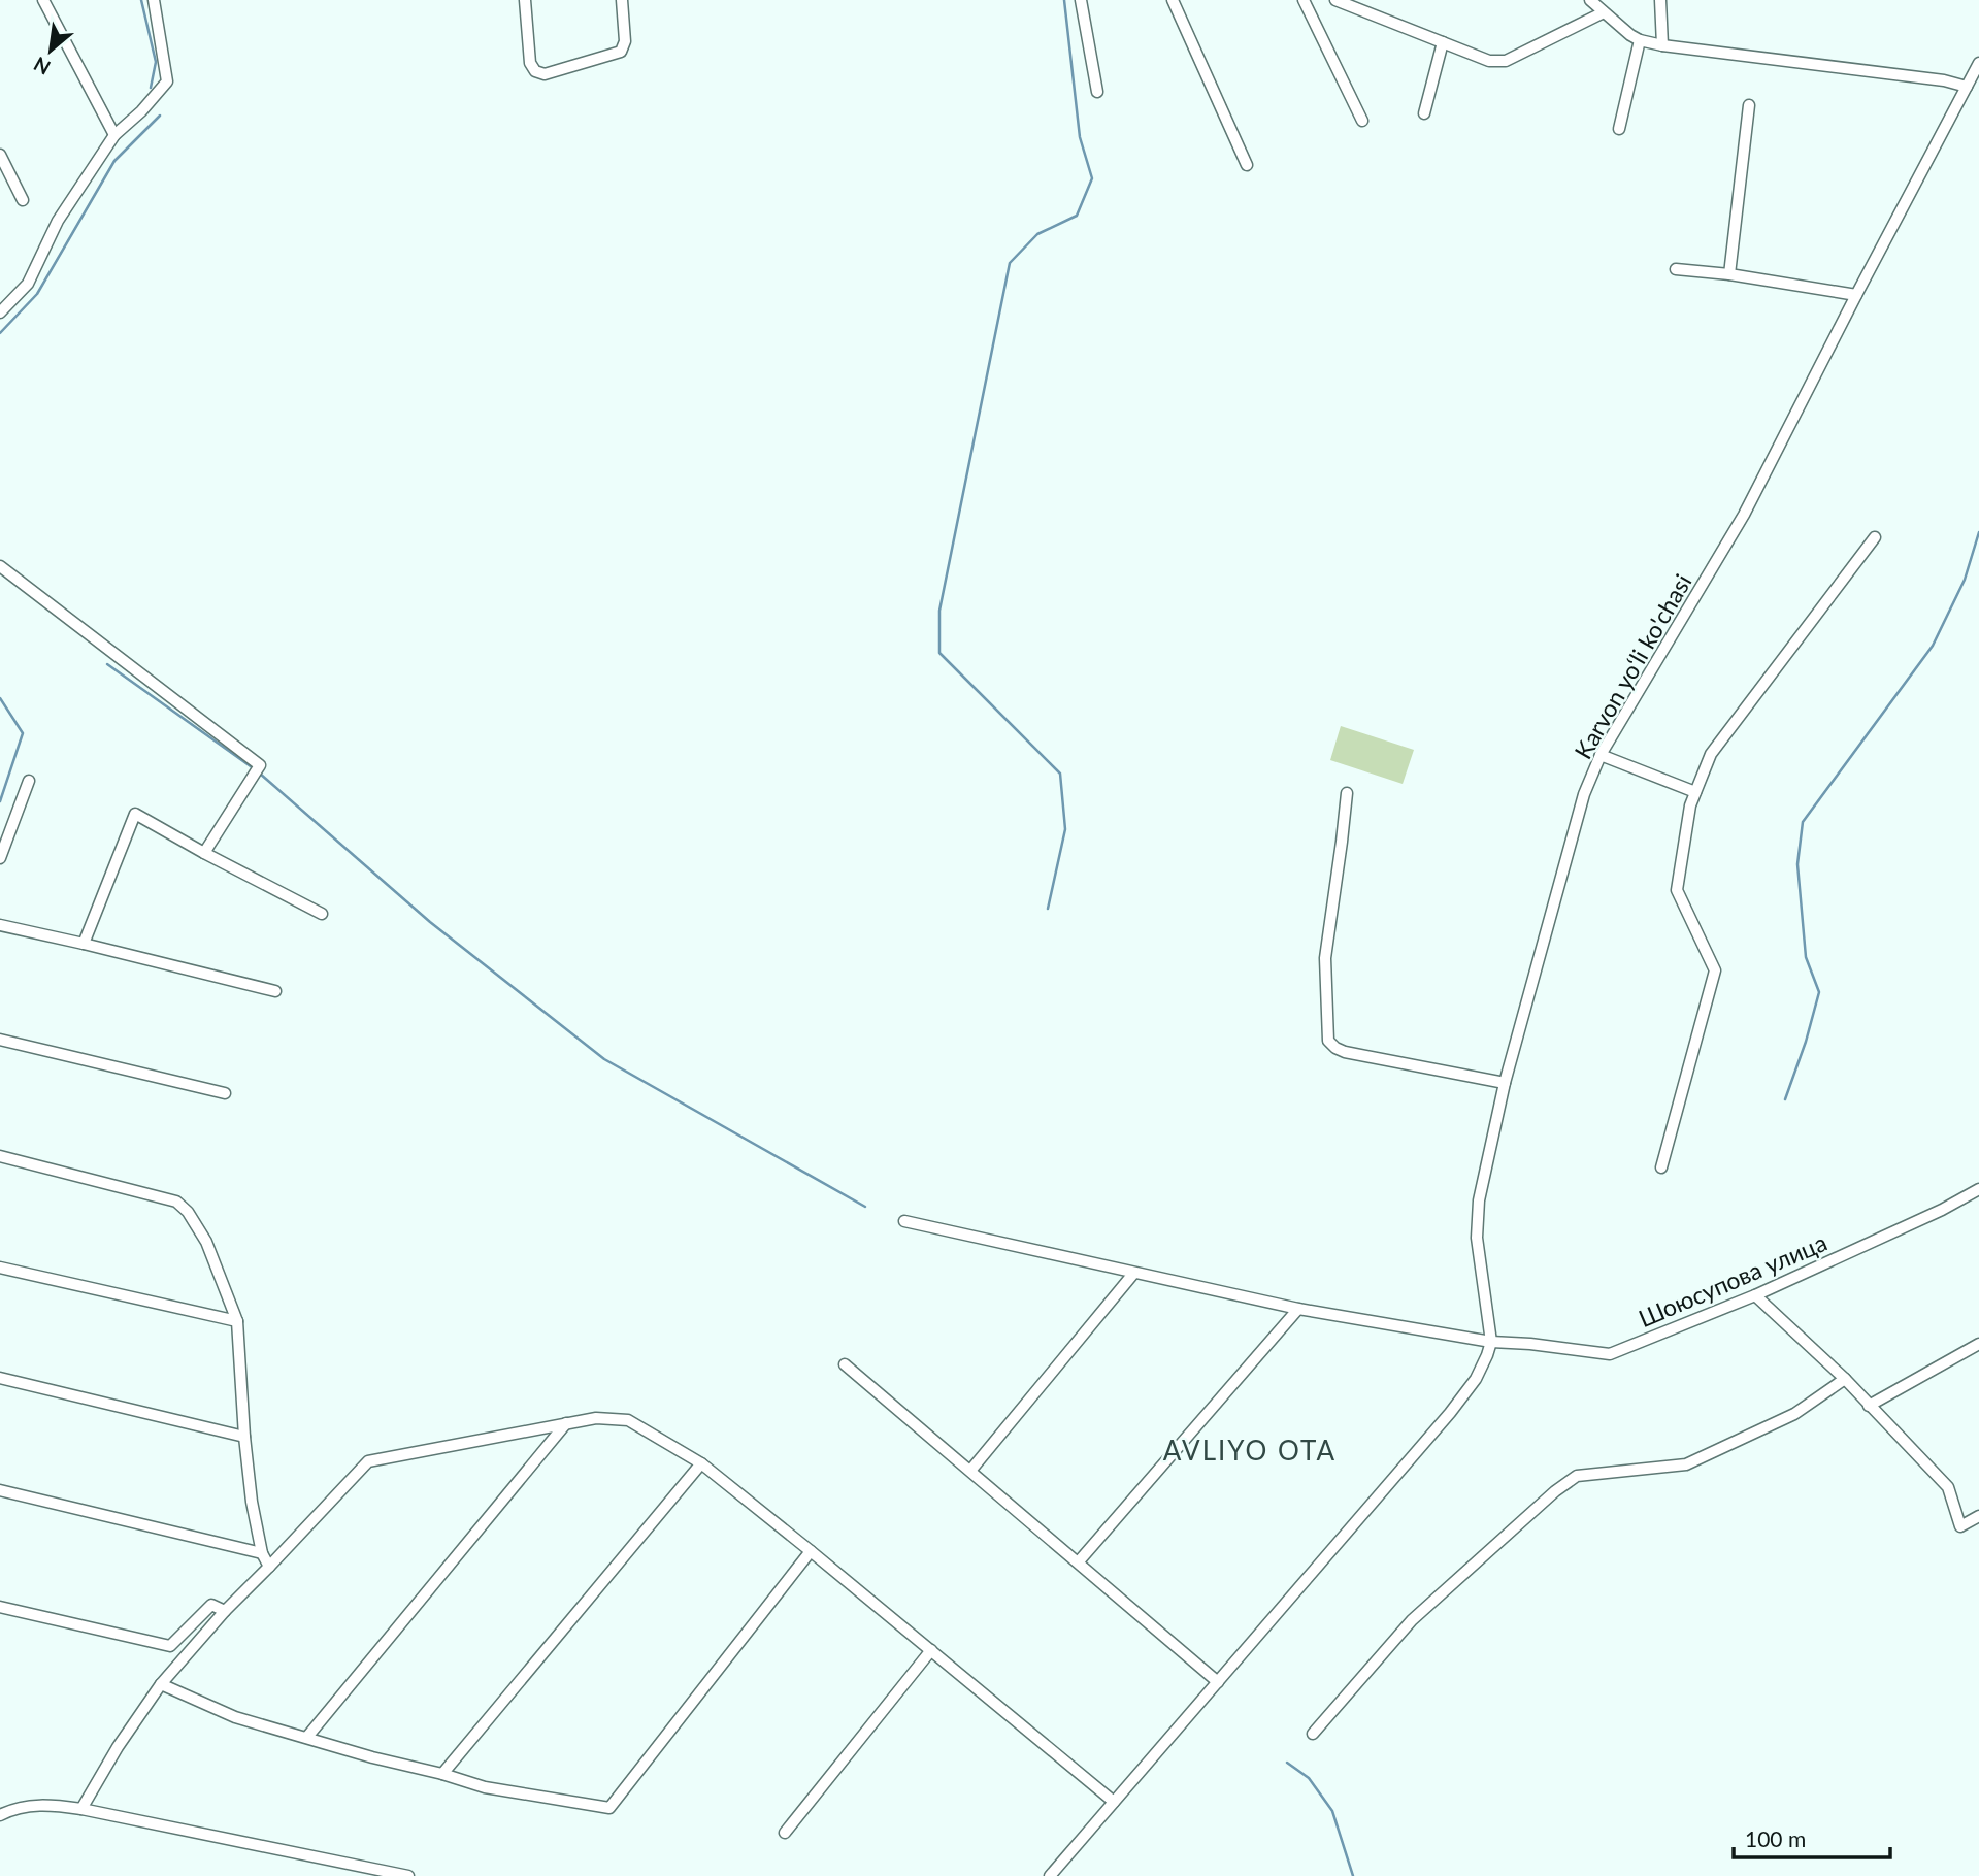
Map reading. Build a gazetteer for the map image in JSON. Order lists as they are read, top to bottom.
{
  "streets": {
    "street": ["Karvon yo‘li ko'chasi", "Шоюсупова улица"]
  },
  "crossings": [
    ["Karvon yo‘li ko'chasi", "Шоюсупова улица"]
  ],
  "districts": ["AVLIYO OTA"],
  "scale_bar": "100 m",
  "north": "bottom left"
}
